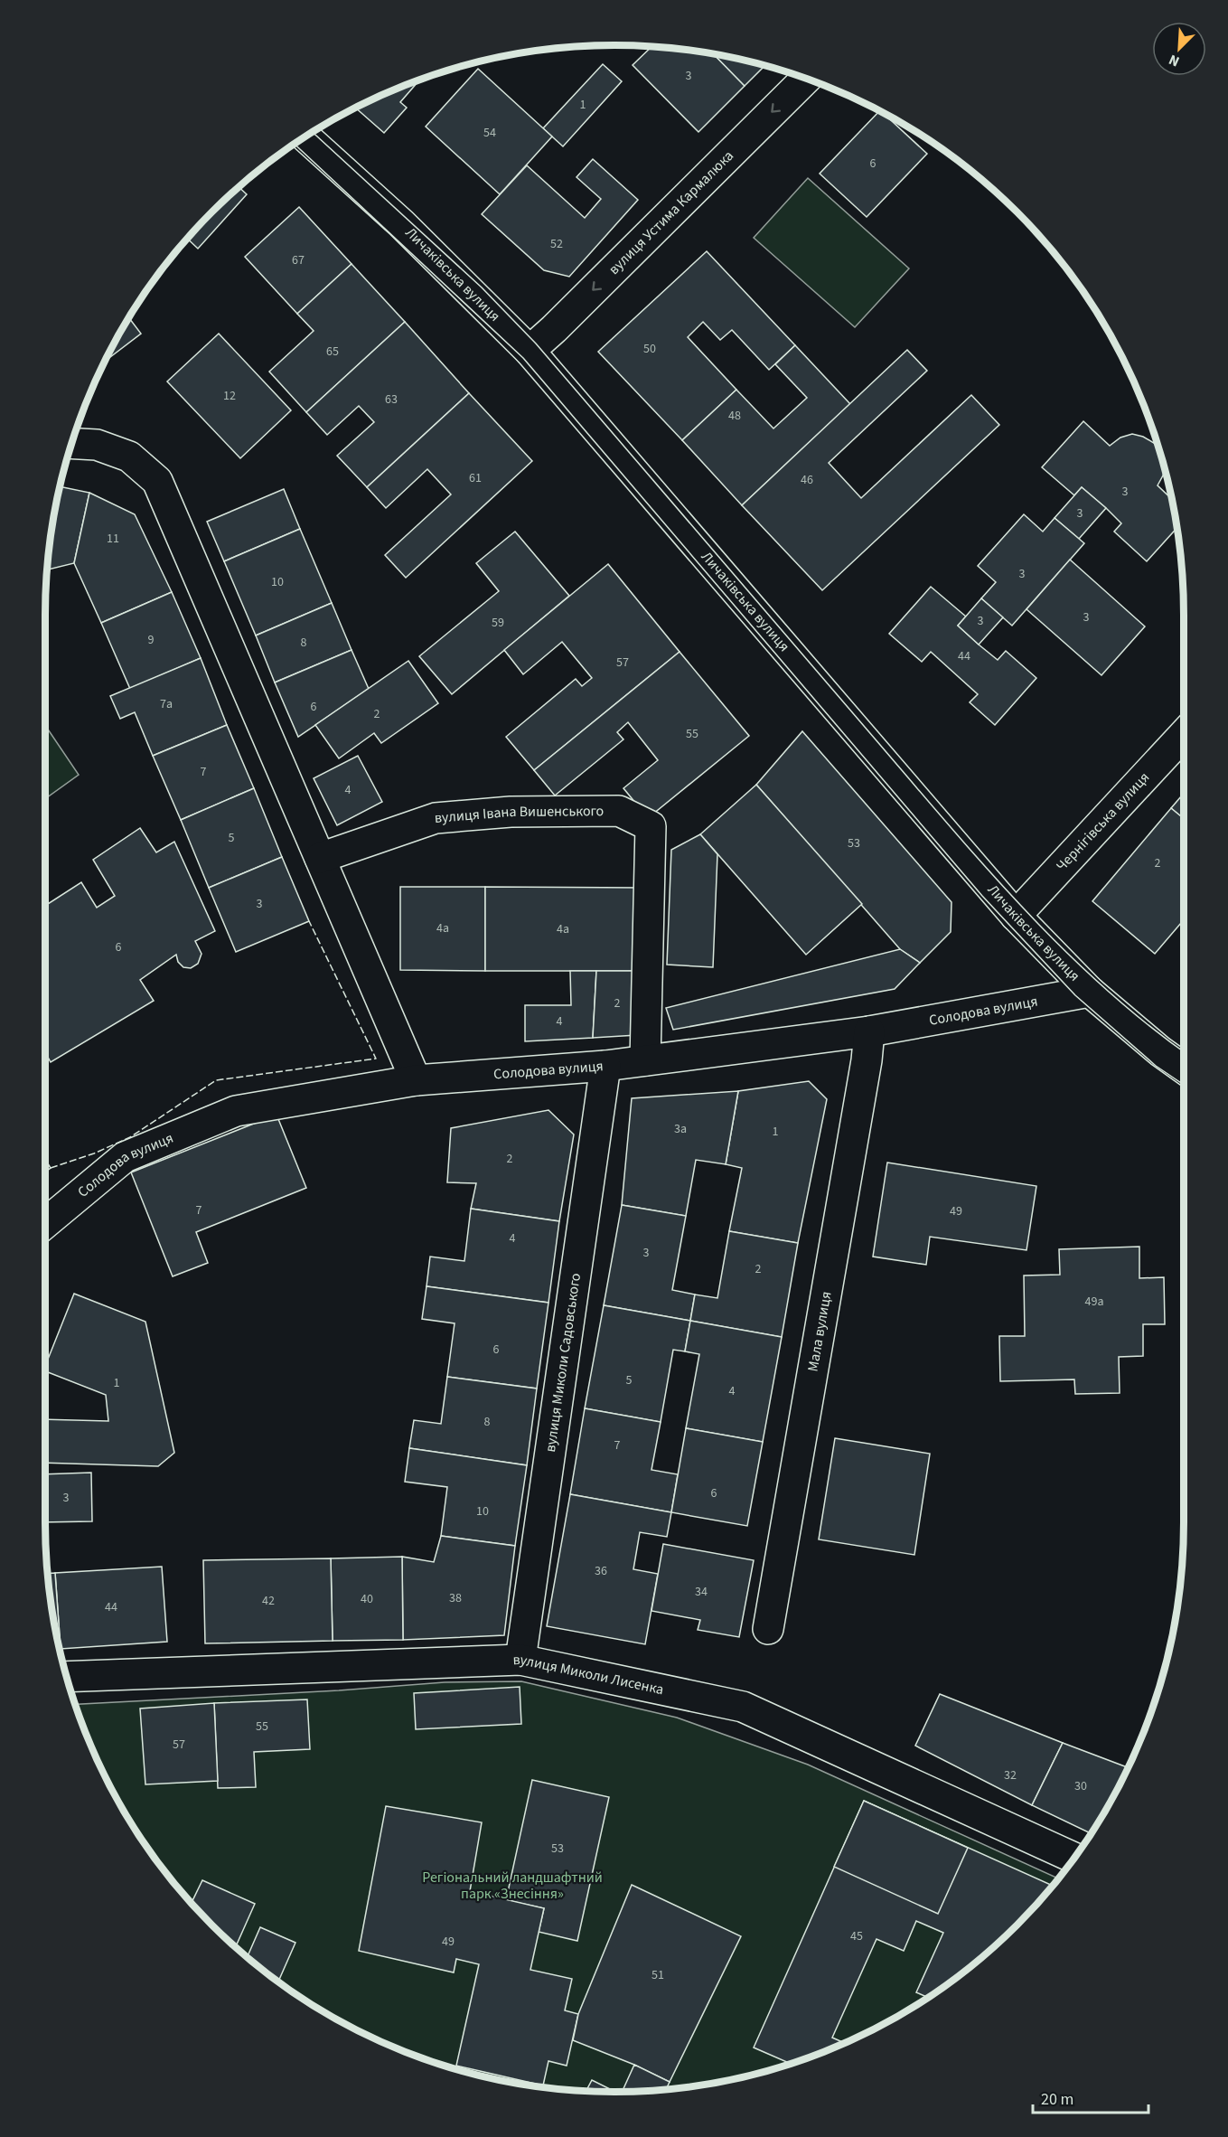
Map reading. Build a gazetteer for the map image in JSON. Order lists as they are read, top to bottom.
{
  "streets": {
    "street": [
      "вулиця Устима Кармалюка",
      "Личаківська вулиця",
      "вулиця Івана Вишенського",
      "Чернігівська вулиця",
      "Солодова вулиця",
      "Мала вулиця",
      "вулиця Миколи Садовського",
      "вулиця Миколи Лисенка"
    ]
  },
  "crossings": [
    ["вулиця Устима Кармалюка", "Личаківська вулиця"],
    ["Личаківська вулиця", "Чернігівська вулиця"],
    ["Личаківська вулиця", "Солодова вулиця"],
    ["вулиця Івана Вишенського", "Солодова вулиця"],
    ["Солодова вулиця", "Мала вулиця"],
    ["Солодова вулиця", "вулиця Миколи Садовського"],
    ["вулиця Миколи Садовського", "вулиця Миколи Лисенка"]
  ],
  "one_way": ["вулиця Устима Кармалюка"],
  "parks": ["Регіональний ландшафтний парк «Знесіння»"],
  "house_numbers": [
    "3",
    "1",
    "54",
    "6",
    "52",
    "67",
    "50",
    "65",
    "12",
    "63",
    "48",
    "61",
    "46",
    "3",
    "3",
    "11",
    "3",
    "10",
    "3",
    "3",
    "59",
    "9",
    "8",
    "44",
    "57",
    "7а",
    "6",
    "2",
    "55",
    "7",
    "4",
    "5",
    "53",
    "2",
    "3",
    "4а",
    "4а",
    "6",
    "2",
    "4",
    "3а",
    "1",
    "2",
    "7",
    "49",
    "4",
    "3",
    "2",
    "49а",
    "6",
    "5",
    "1",
    "4",
    "8",
    "7",
    "6",
    "3",
    "10",
    "36",
    "34",
    "38",
    "40",
    "42",
    "44",
    "55",
    "57",
    "32",
    "30",
    "53",
    "45",
    "49",
    "51"
  ],
  "scale_bar": "20 m",
  "north": "bottom left"
}
